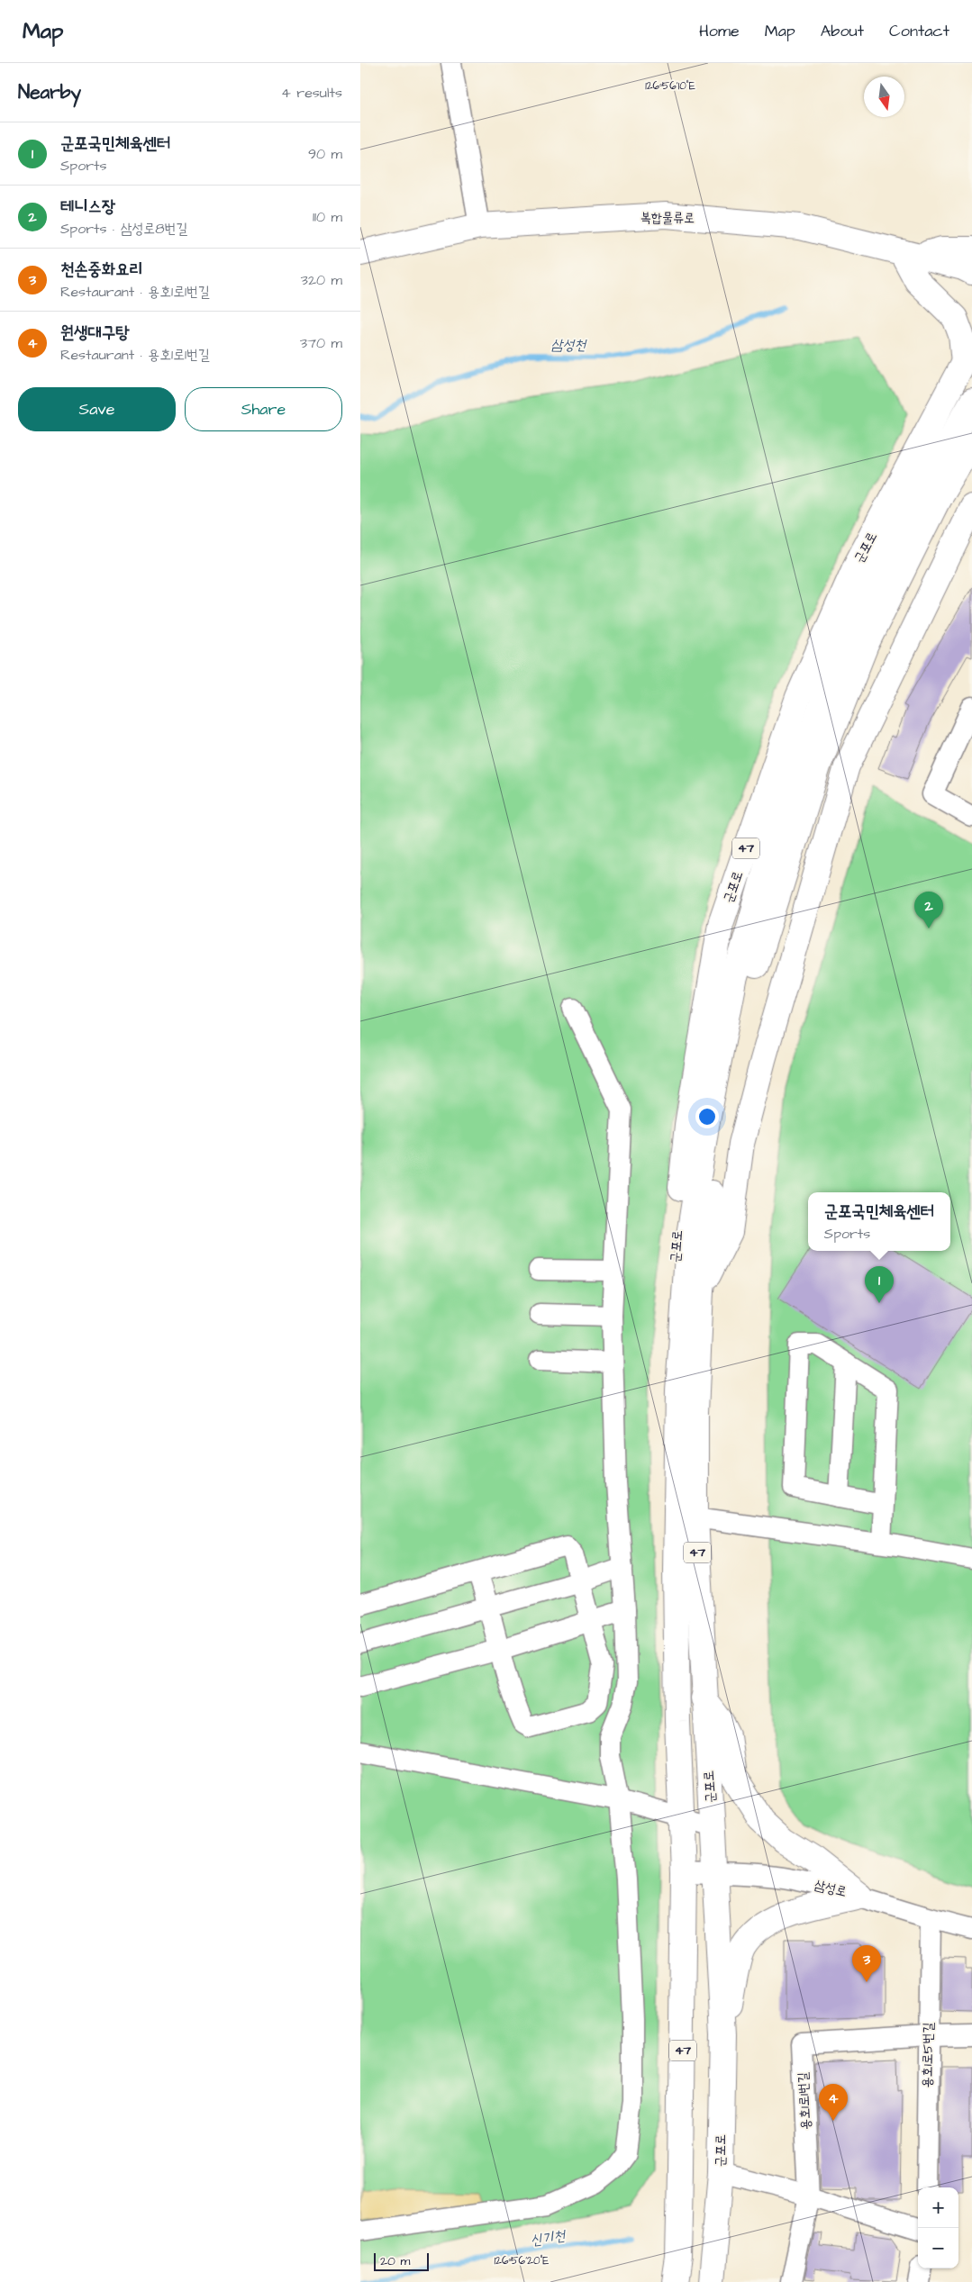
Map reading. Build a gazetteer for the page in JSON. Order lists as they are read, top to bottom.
{
  "streets": {
    "main road": ["복합물류로", "군포로", "47"],
    "street": ["삼성로", "용호1로5번길", "용호1로1번길"]
  },
  "crossings": [
    ["군포로", "삼성로"],
    ["삼성로", "용호1로5번길"],
    ["용호1로5번길", "용호1로1번길"]
  ],
  "water": ["삼성천", "신기천"],
  "scale_bar": "20 m",
  "north": "bottom",
  "page": {
    "header": "Map",
    "nav": [
      "Home",
      "Map",
      "About",
      "Contact"
    ],
    "heading": ["Nearby", "4 results"],
    "list": [
      {
        "mark": "1",
        "name": "군포국민체육센터",
        "note": "Sports",
        "value": "90 m"
      },
      {
        "mark": "2",
        "name": "테니스장",
        "note": "Sports · 삼성로8번길",
        "value": "110 m"
      },
      {
        "mark": "3",
        "name": "천손중화요리",
        "note": "Restaurant · 용호1로1번길",
        "value": "320 m"
      },
      {
        "mark": "4",
        "name": "원생대구탕",
        "note": "Restaurant · 용호1로1번길",
        "value": "370 m"
      }
    ],
    "buttons": ["Save", "Share"],
    "pins": [
      "2",
      "1",
      "3",
      "4"
    ],
    "popup": ["군포국민체육센터", "Sports"],
    "map_buttons": ["+", "−"],
    "scale": "20 m"
  },
  "coordinates": ["126°56'10\"E", "126°56'20\"E"]
}
